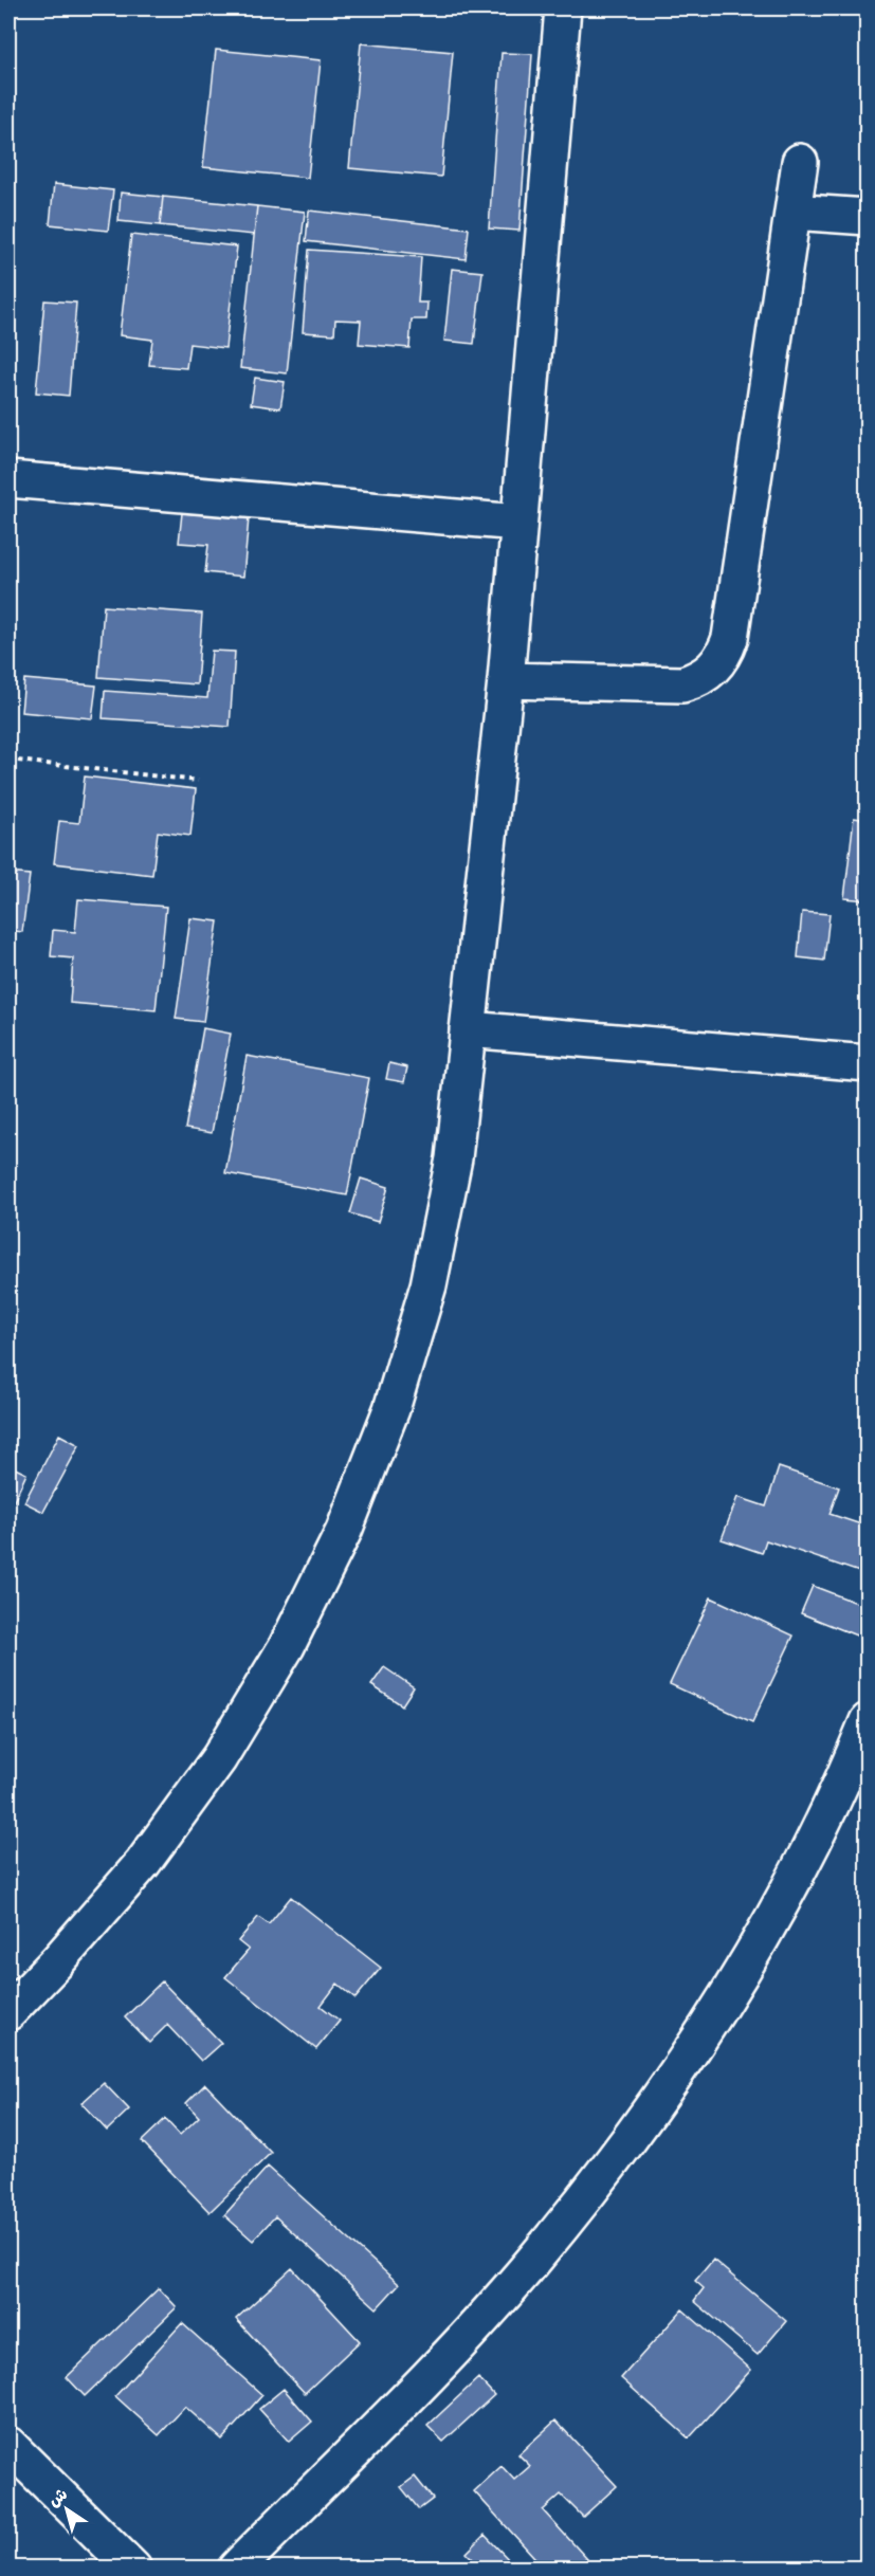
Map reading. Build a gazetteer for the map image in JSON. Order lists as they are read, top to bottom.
{
  "north": "top left"
}
